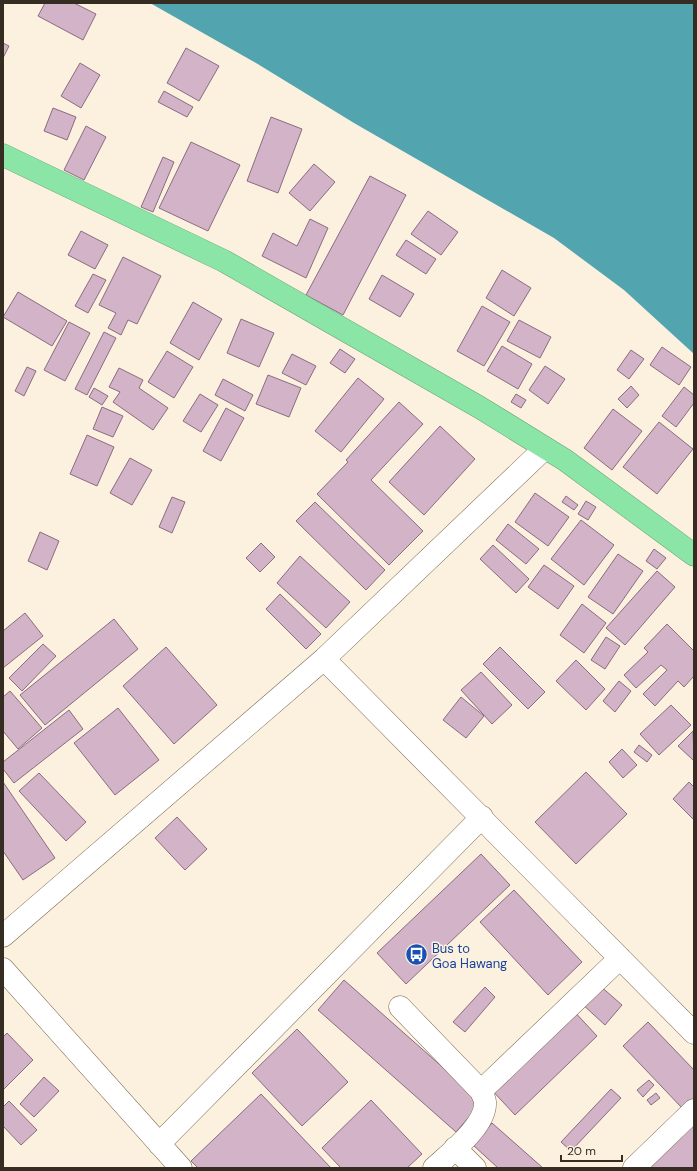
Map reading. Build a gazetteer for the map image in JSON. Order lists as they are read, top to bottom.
{
  "places": {
    "bus stop": ["Bus to Goa Hawang"]
  },
  "scale_bar": "20 m"
}
